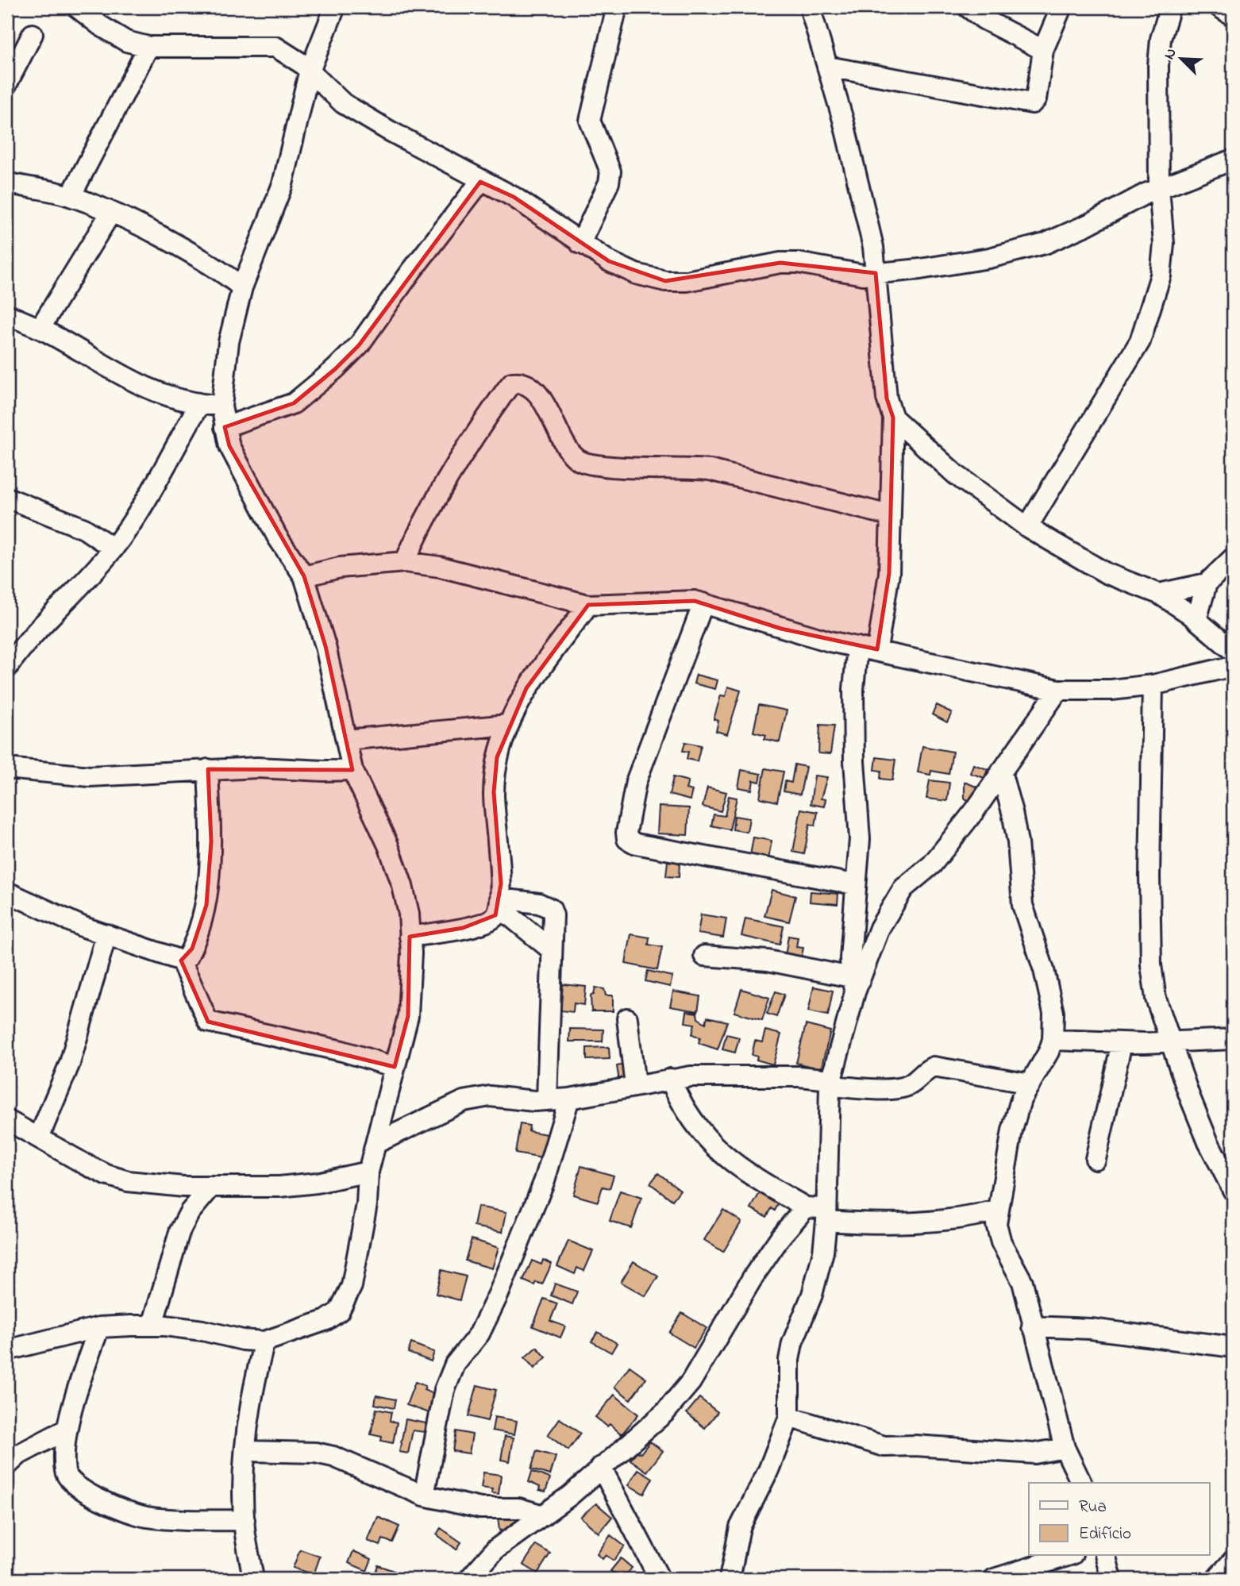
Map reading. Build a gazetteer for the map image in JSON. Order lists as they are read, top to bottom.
{
  "legend": ["Rua", "Edifício"],
  "north": "top left"
}
